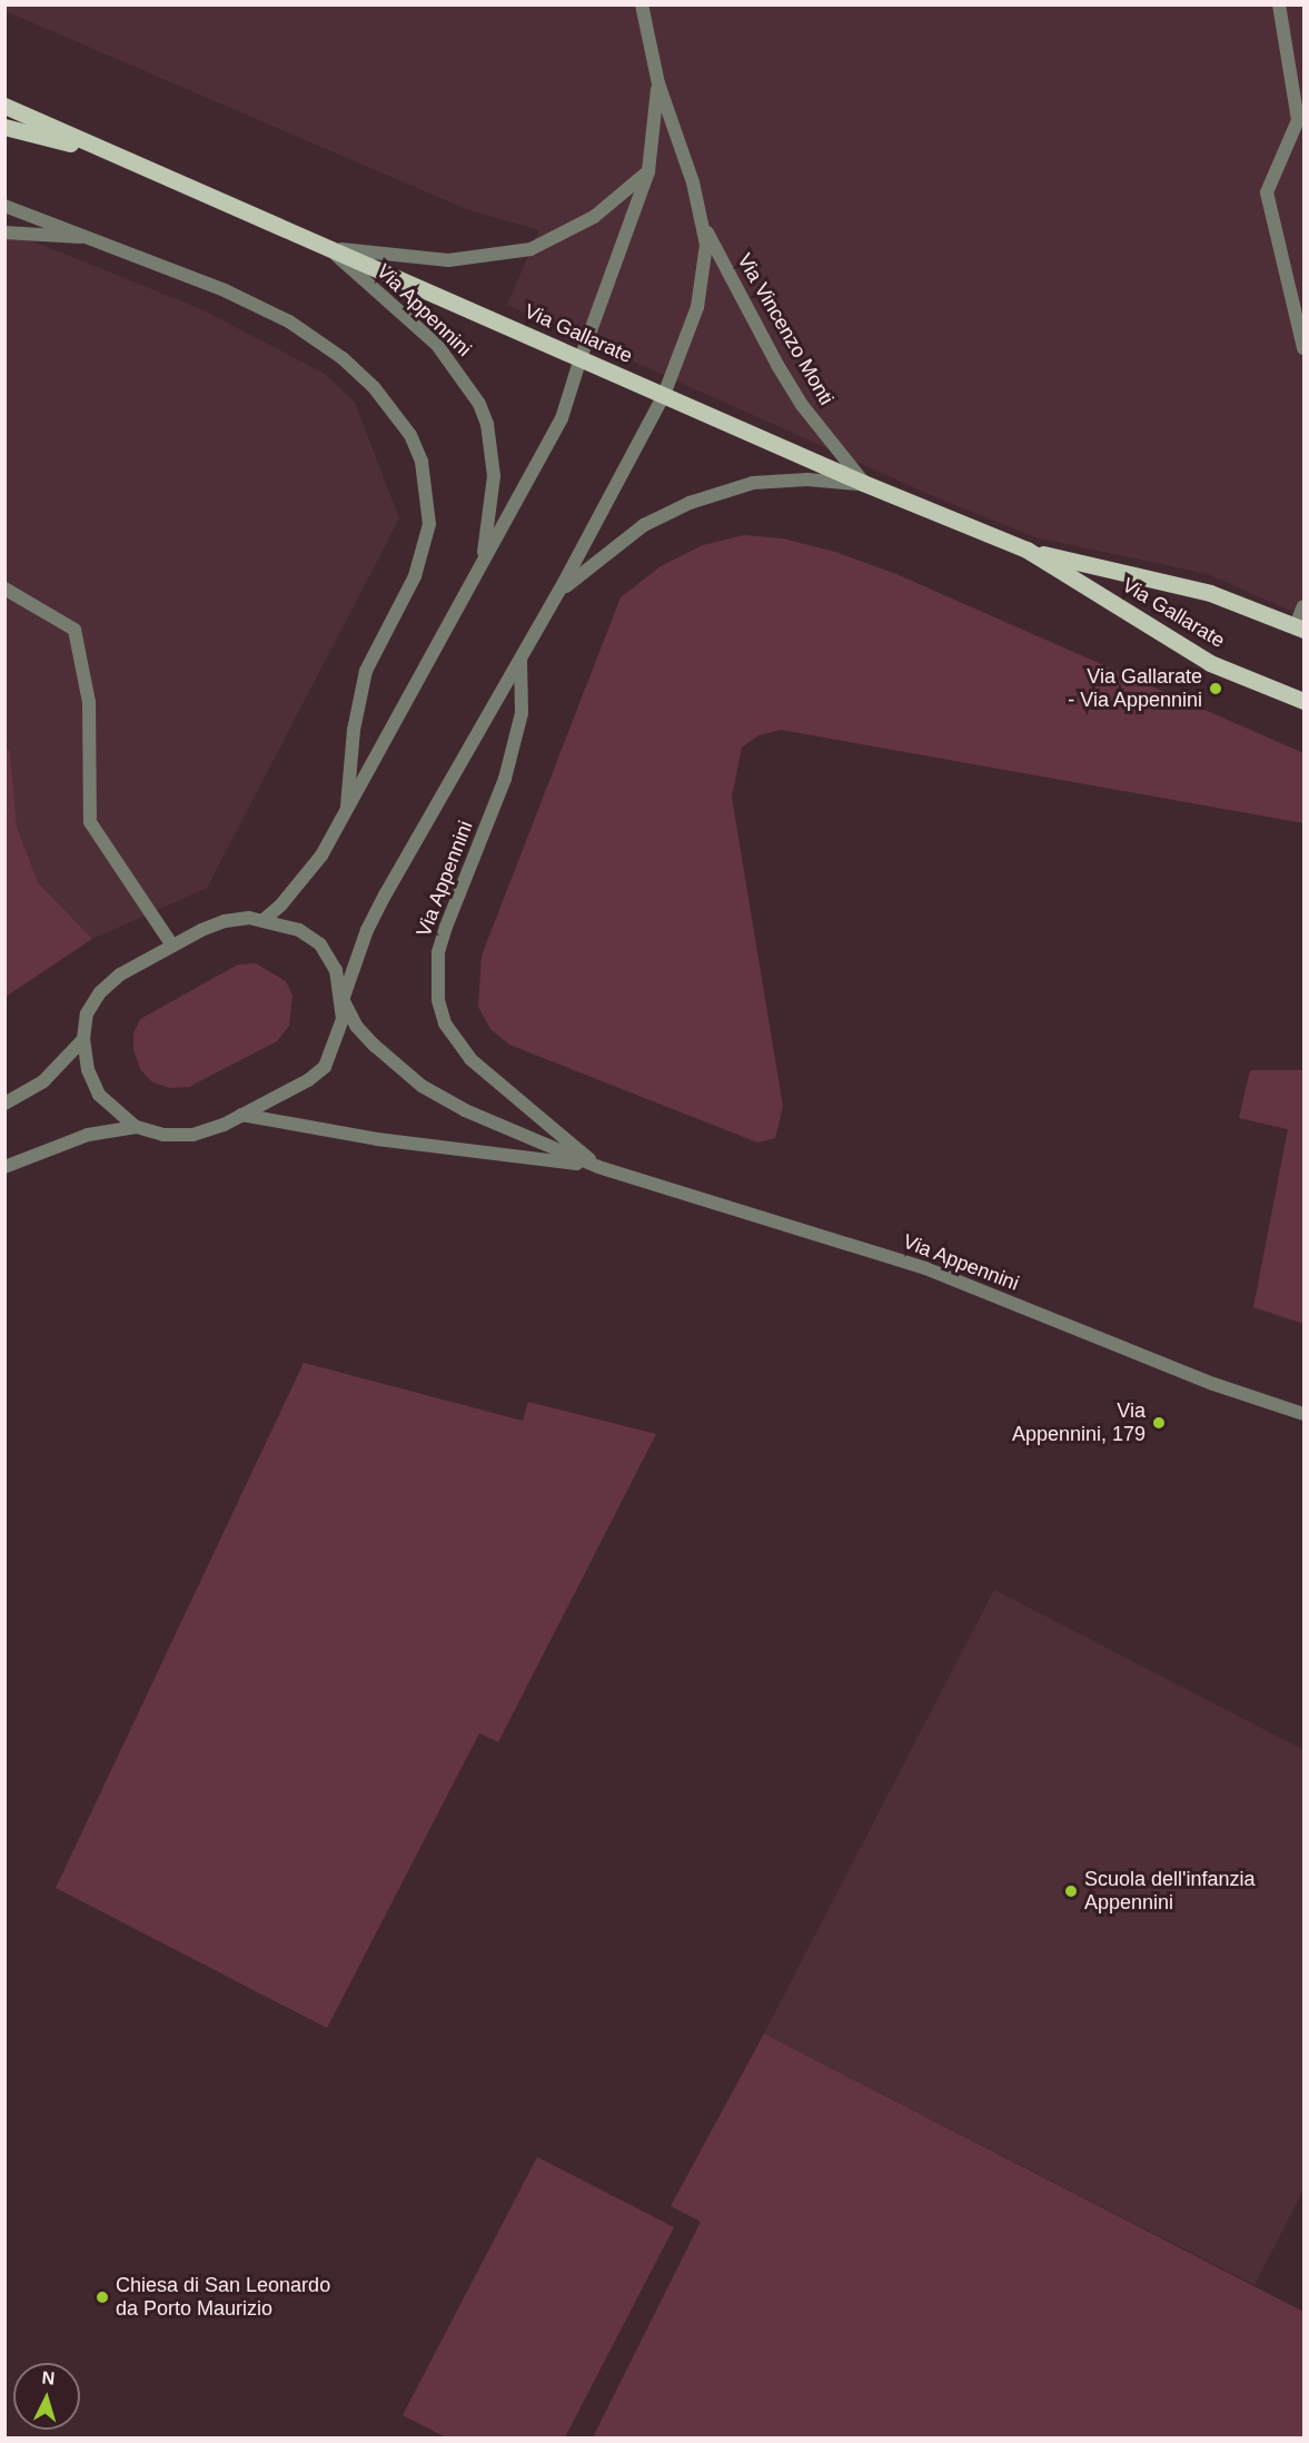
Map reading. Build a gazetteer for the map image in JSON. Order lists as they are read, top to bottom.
{
  "streets": {
    "main road": ["Via Gallarate"],
    "street": ["Via Appennini", "Via Vincenzo Monti"]
  },
  "crossings": [
    ["Via Appennini", "Via Vincenzo Monti"],
    ["Via Appennini", "Via Gallarate"],
    ["Via Vincenzo Monti", "Via Gallarate"]
  ],
  "places": [
    "Via Gallarate - Via Appennini",
    "Via Appennini, 179",
    "Scuola dell'infanzia Appennini",
    "Chiesa di San Leonardo da Porto Maurizio"
  ],
  "north": "top"
}
